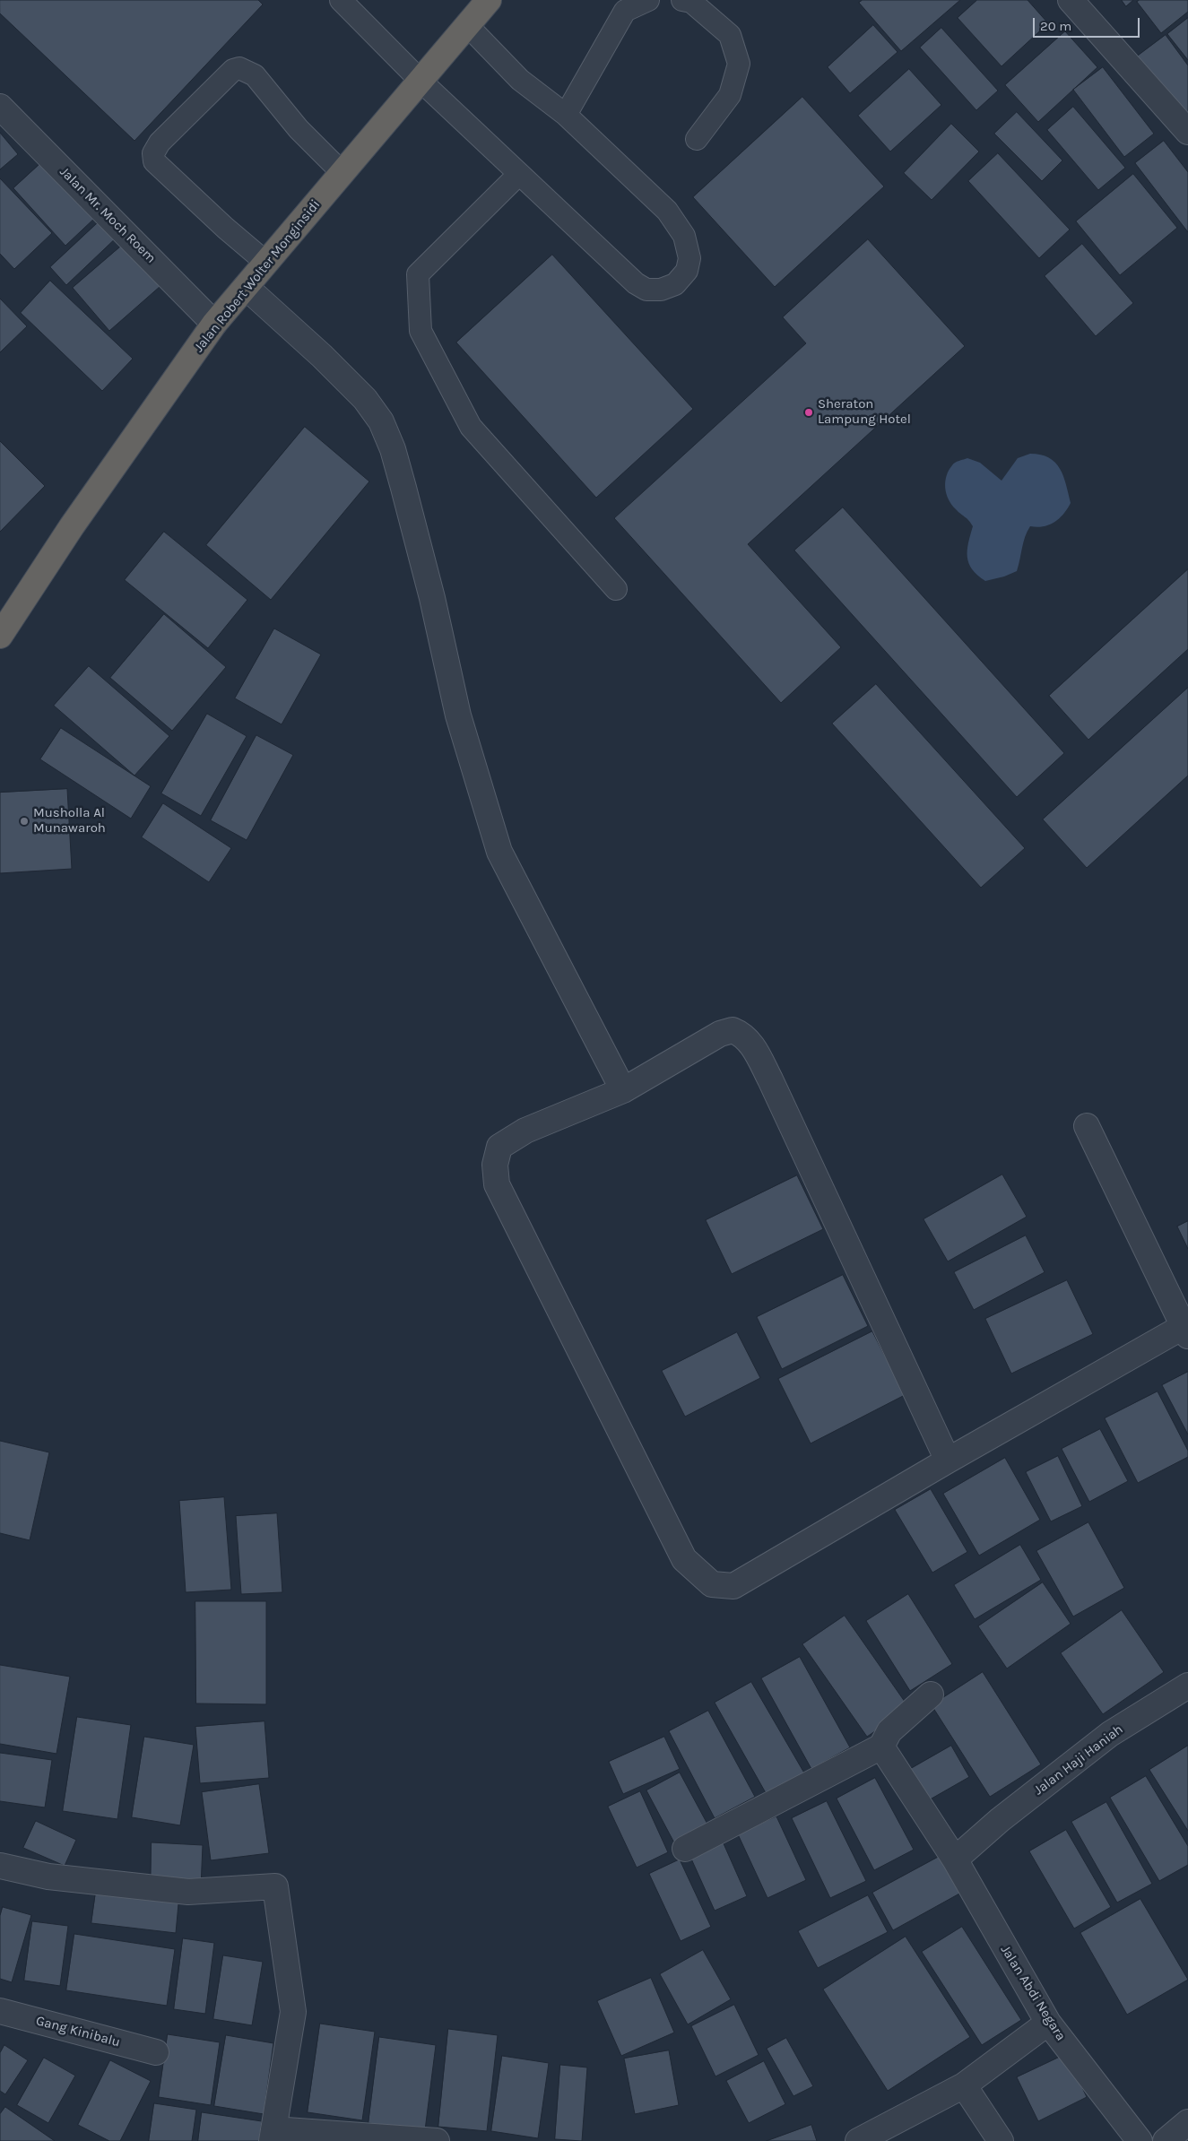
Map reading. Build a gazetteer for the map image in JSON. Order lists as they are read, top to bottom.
{
  "streets": {
    "highway": ["Jalan Robert Wolter Monginsidi"],
    "street": [
      "Jalan Mr. Moch Roem",
      "Jalan Haji Haniah",
      "Jalan Abdi Negara",
      "Gang Kinibalu"
    ]
  },
  "crossings": [
    ["Jalan Mr. Moch Roem", "Jalan Robert Wolter Monginsidi"],
    ["Jalan Haji Haniah", "Jalan Abdi Negara"]
  ],
  "places": ["Sheraton Lampung Hotel", "Musholla Al Munawaroh"],
  "scale_bar": "20 m"
}
